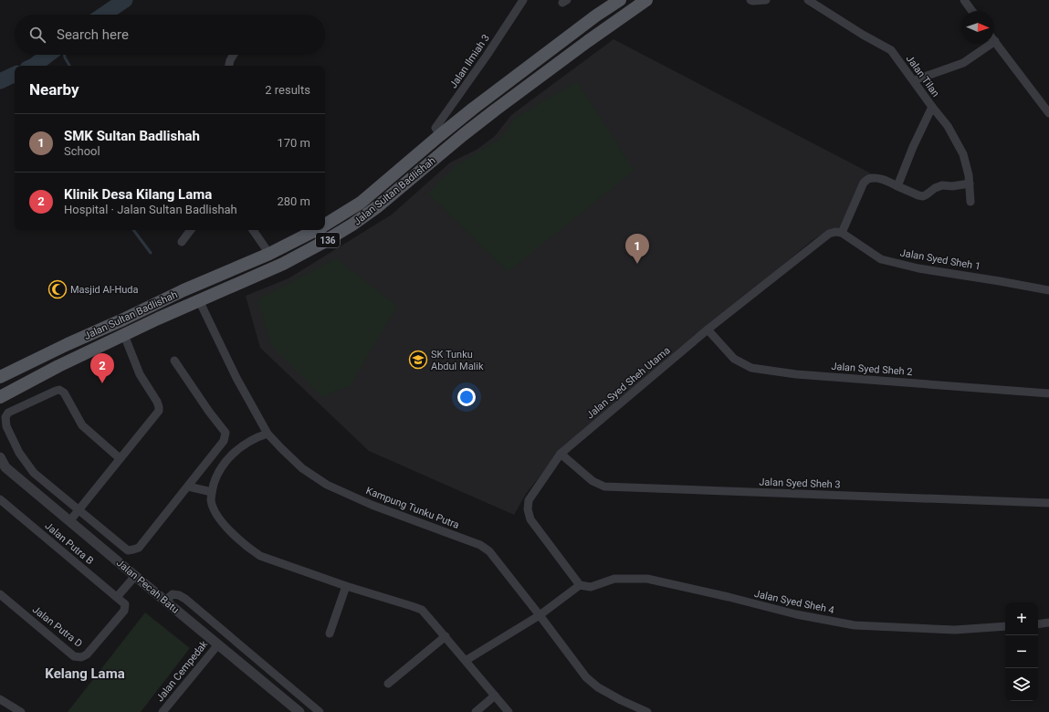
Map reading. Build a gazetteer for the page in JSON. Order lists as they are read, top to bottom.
{
  "streets": {
    "main road": ["Jalan Sultan Badlishah", "136"],
    "street": [
      "Jalan Ilmiah 3",
      "Jalan Tilan",
      "Jalan Syed Sheh 1",
      "Jalan Syed Sheh 2",
      "Jalan Syed Sheh Utama",
      "Jalan Syed Sheh 3",
      "Kampung Tunku Putra",
      "Jalan Putra B",
      "Jalan Pecah Batu",
      "Jalan Syed Sheh 4",
      "Jalan Putra D",
      "Jalan Cempedak"
    ]
  },
  "crossings": [
    ["Jalan Ilmiah 3", "Jalan Sultan Badlishah"],
    ["Jalan Sultan Badlishah", "Kampung Tunku Putra"],
    ["Jalan Syed Sheh 1", "Jalan Syed Sheh Utama"],
    ["Jalan Syed Sheh 2", "Jalan Syed Sheh Utama"],
    ["Jalan Syed Sheh Utama", "Jalan Syed Sheh 3"],
    ["Jalan Syed Sheh Utama", "Jalan Syed Sheh 4"],
    ["Jalan Putra B", "Jalan Putra D"],
    ["Jalan Pecah Batu", "Jalan Cempedak"]
  ],
  "districts": ["Kelang Lama"],
  "places": {
    "mosque": ["Masjid Al-Huda"],
    "school or university": ["SK Tunku Abdul Malik"]
  },
  "north": "right",
  "page": {
    "search": "Search here",
    "heading": ["Nearby", "2 results"],
    "list": [
      {
        "mark": "1",
        "name": "SMK Sultan Badlishah",
        "note": "School",
        "value": "170 m"
      },
      {
        "mark": "2",
        "name": "Klinik Desa Kilang Lama",
        "note": "Hospital · Jalan Sultan Badlishah",
        "value": "280 m"
      }
    ],
    "pins": ["1", "2"],
    "map_buttons": ["+", "−"]
  }
}
